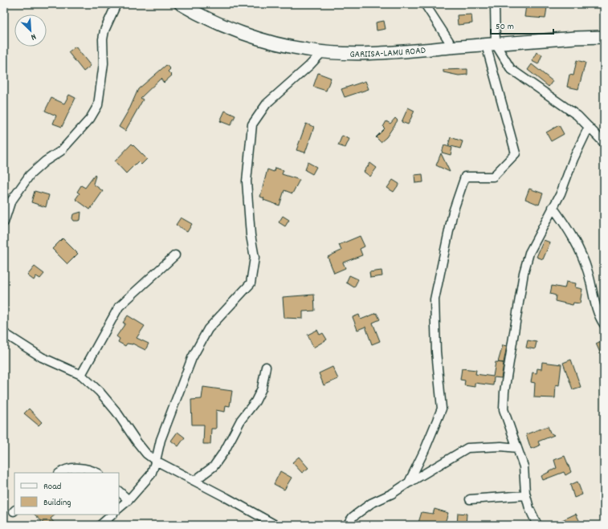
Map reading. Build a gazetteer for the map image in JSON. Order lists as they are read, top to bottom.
{
  "streets": {
    "street": ["GARIISA-LAMU ROAD"]
  },
  "legend": ["Road", "Building"],
  "scale_bar": "50 m",
  "north": "bottom right"
}
